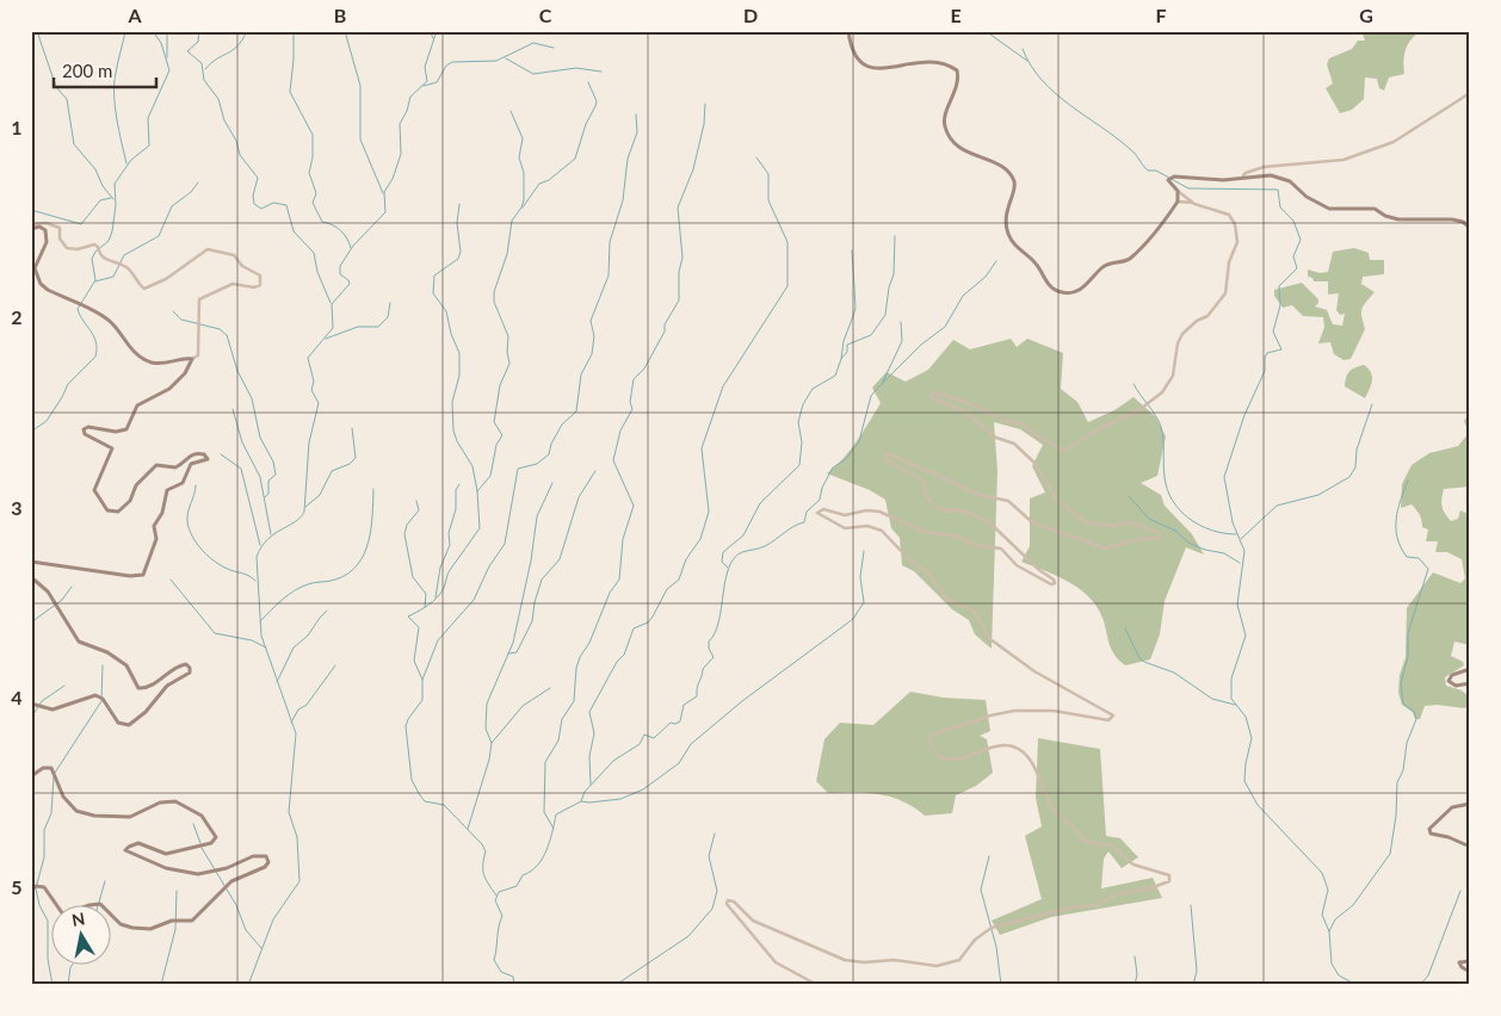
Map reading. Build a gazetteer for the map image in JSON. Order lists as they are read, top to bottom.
{
  "scale_bar": "200 m",
  "north": "top",
  "grid": {
    "columns": [
      "A",
      "B",
      "C",
      "D",
      "E",
      "F",
      "G"
    ],
    "rows": [
      "1",
      "2",
      "3",
      "4",
      "5"
    ]
  }
}
